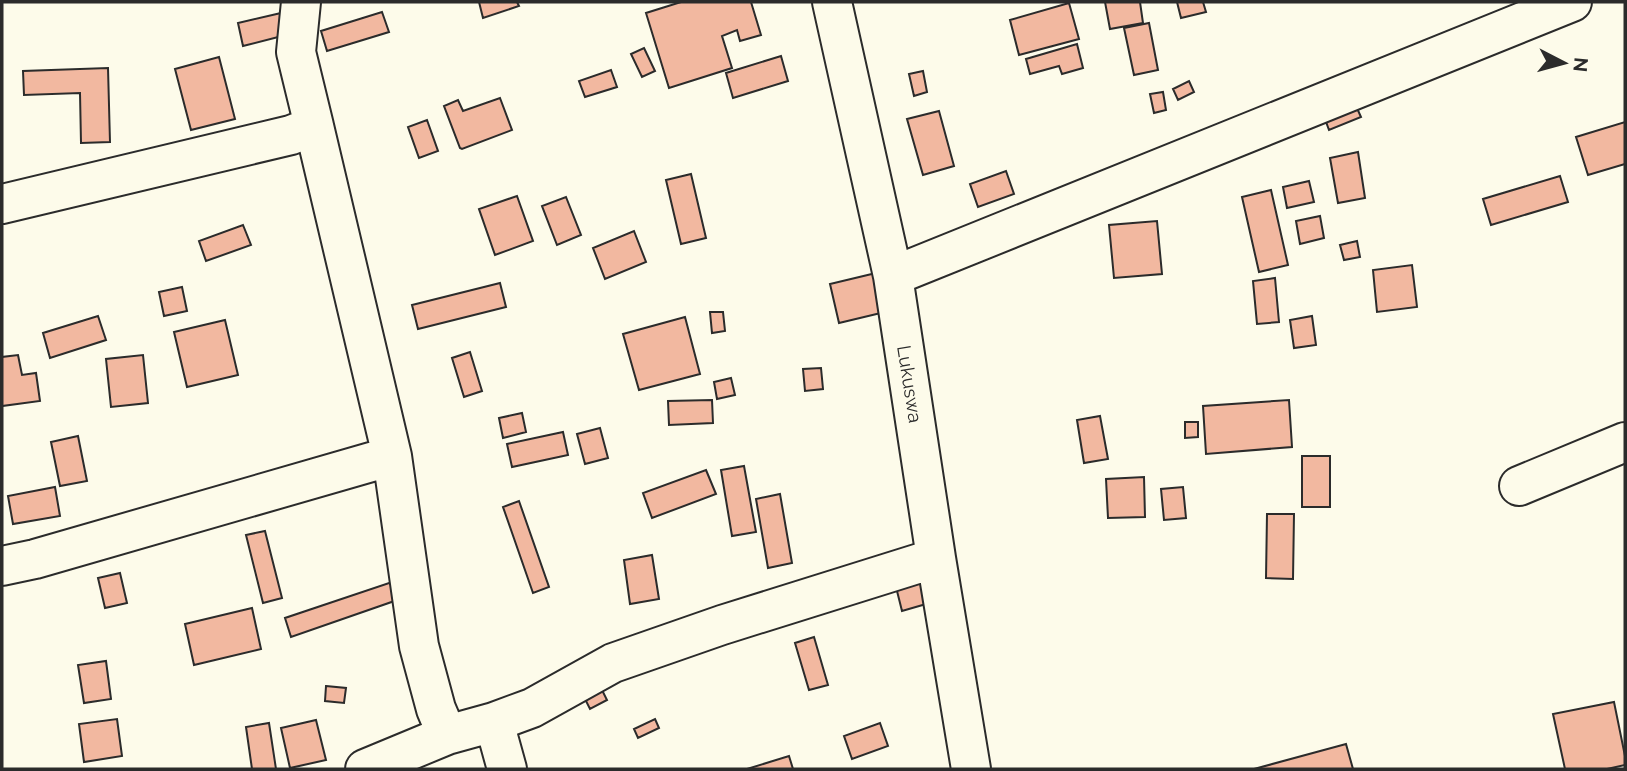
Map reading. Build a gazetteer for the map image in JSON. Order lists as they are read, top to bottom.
{
  "streets": {
    "street": ["Lukuswa"]
  },
  "north": "right"
}
